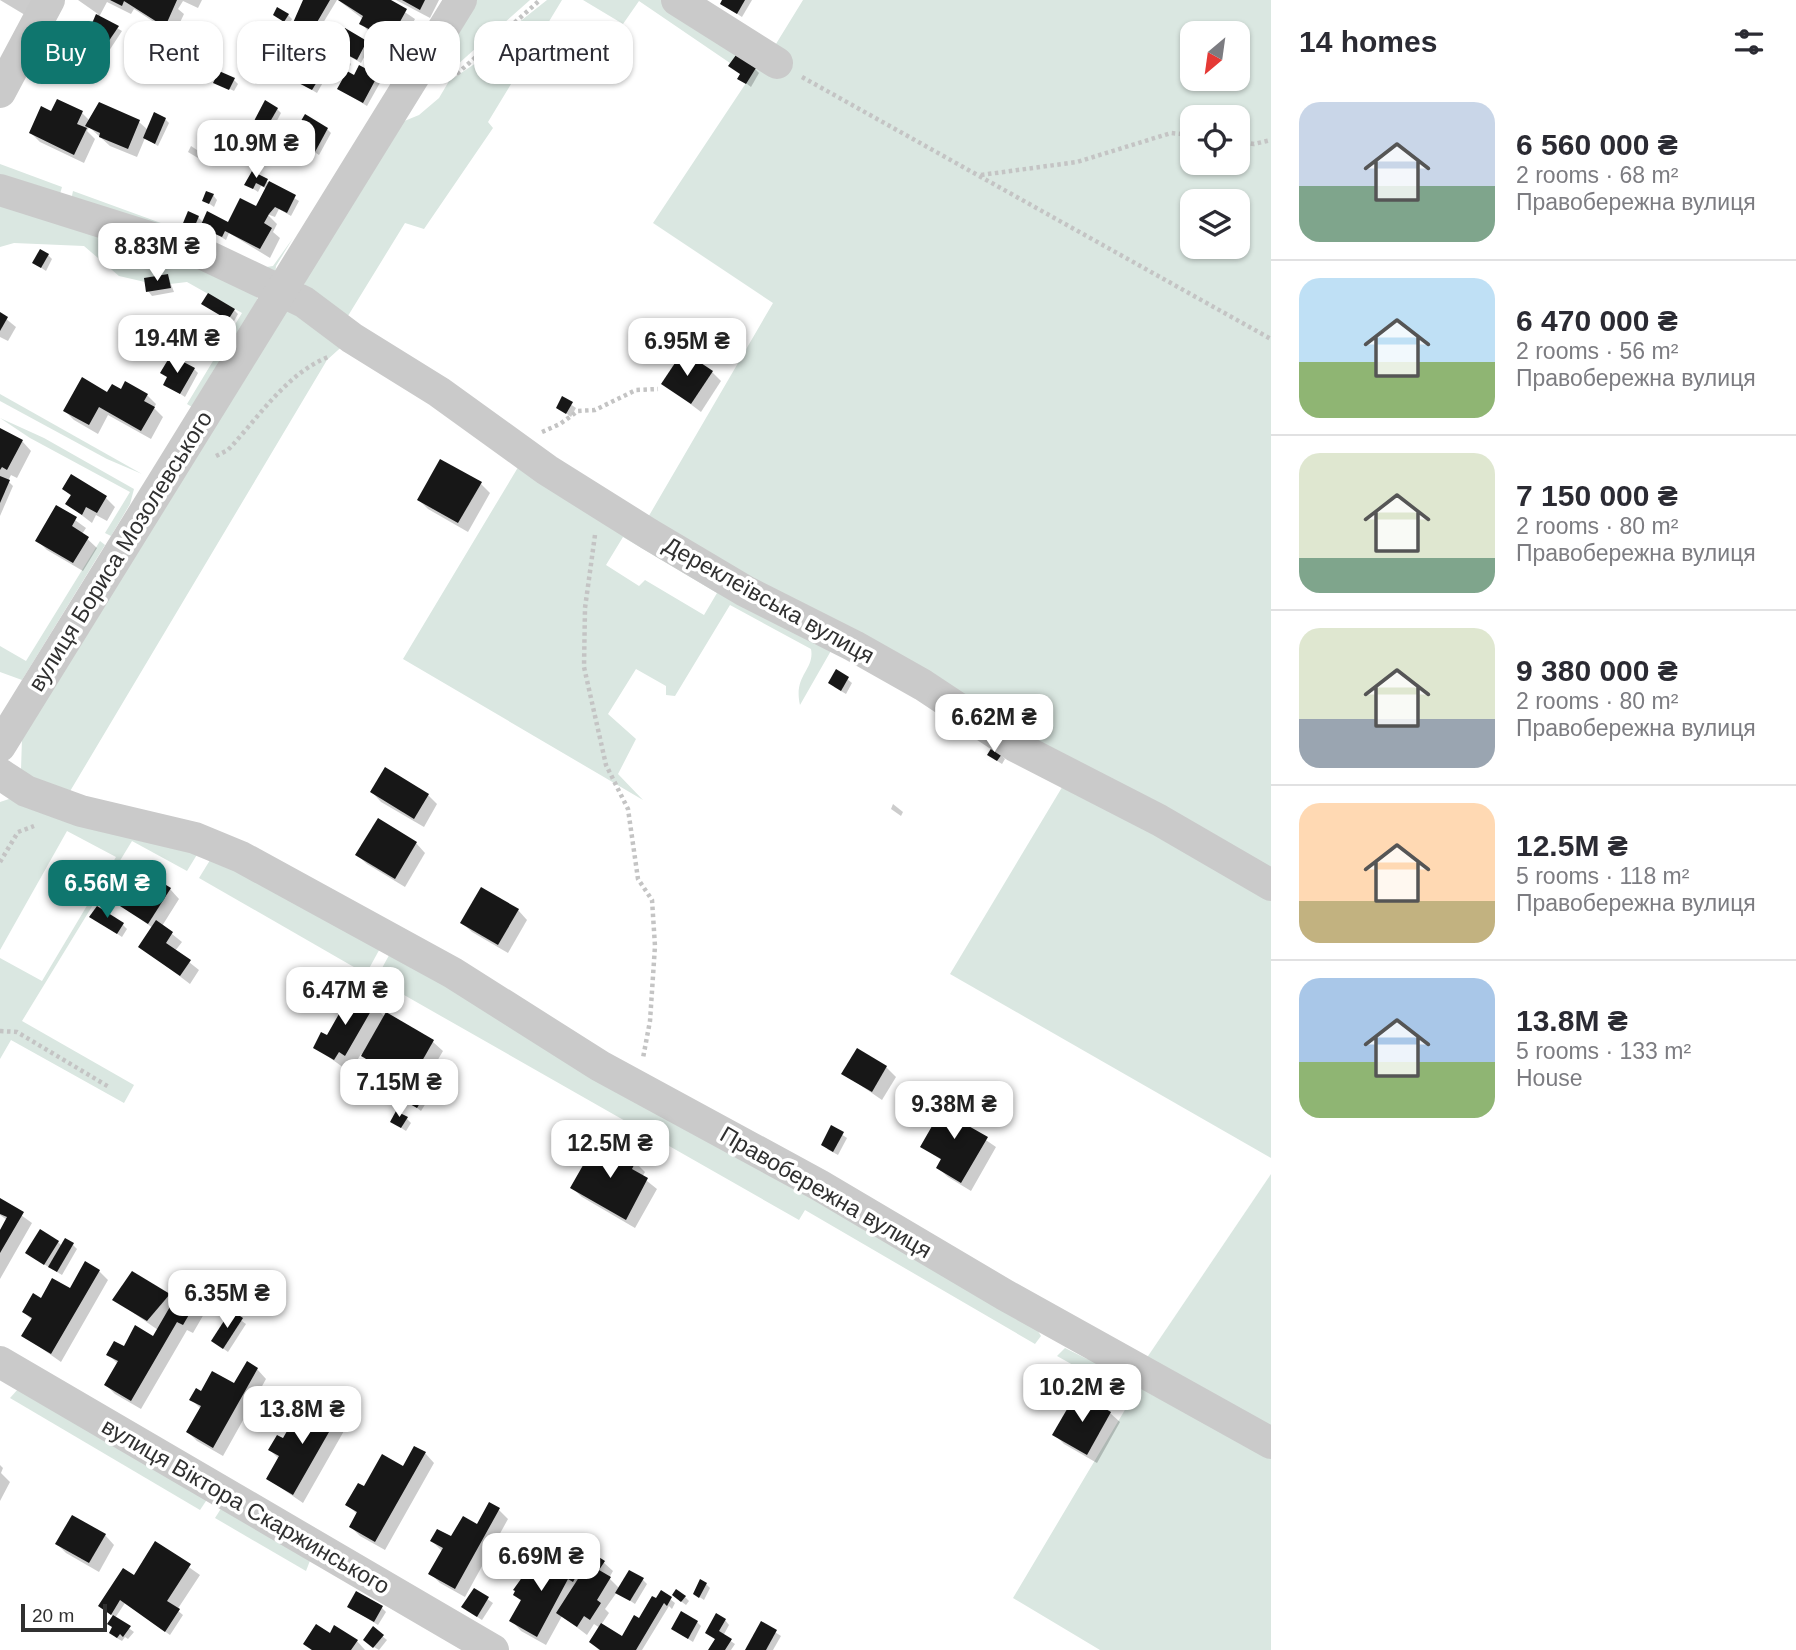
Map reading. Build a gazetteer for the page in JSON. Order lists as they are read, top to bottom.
{
  "streets": {
    "street": [
      "вулиця Бориса Мозолевського",
      "Дереклеївська вулиця",
      "Правобережна вулиця",
      "вулиця Віктора Скаржинського"
    ]
  },
  "crossings": [
    ["вулиця Бориса Мозолевського", "Дереклеївська вулиця"]
  ],
  "scale_bar": "20 m",
  "north": "bottom left",
  "page": {
    "heading": "14 homes",
    "chip": [
      "Buy",
      "Rent",
      "Filters",
      "New",
      "Apartment"
    ],
    "list": [
      {
        "name": "6 560 000 ₴",
        "note": "2 rooms · 68 m² · Правобережна вулиця"
      },
      {
        "name": "6 470 000 ₴",
        "note": "2 rooms · 56 m² · Правобережна вулиця"
      },
      {
        "name": "7 150 000 ₴",
        "note": "2 rooms · 80 m² · Правобережна вулиця"
      },
      {
        "name": "9 380 000 ₴",
        "note": "2 rooms · 80 m² · Правобережна вулиця"
      },
      {
        "name": "12.5M ₴",
        "note": "5 rooms · 118 m² · Правобережна вулиця"
      },
      {
        "name": "13.8M ₴",
        "note": "5 rooms · 133 m² · House"
      }
    ],
    "price": [
      "10.9M ₴",
      "8.83M ₴",
      "19.4M ₴",
      "6.95M ₴",
      "6.62M ₴",
      "6.56M ₴",
      "6.47M ₴",
      "7.15M ₴",
      "9.38M ₴",
      "12.5M ₴",
      "6.35M ₴",
      "10.2M ₴",
      "13.8M ₴",
      "6.69M ₴"
    ],
    "scale": "20 m"
  }
}
